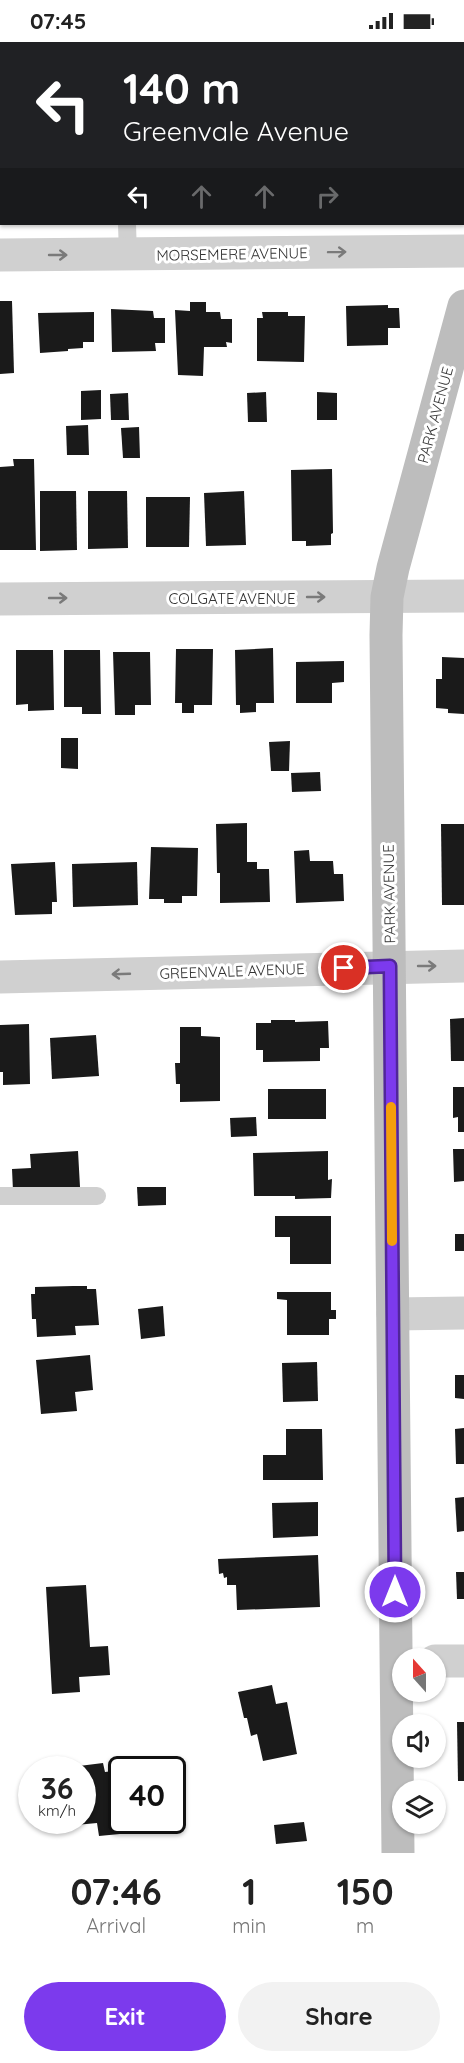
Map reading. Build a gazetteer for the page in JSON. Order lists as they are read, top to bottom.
{
  "streets": {
    "street": [
      "MORSEMERE AVENUE",
      "PARK AVENUE",
      "COLGATE AVENUE",
      "GREENVALE AVENUE"
    ]
  },
  "crossings": [
    ["PARK AVENUE", "COLGATE AVENUE"],
    ["PARK AVENUE", "GREENVALE AVENUE"]
  ],
  "one_way": ["MORSEMERE AVENUE", "COLGATE AVENUE"],
  "north": "top",
  "page": {
    "status": "07:45",
    "turn": ["140 m", "Greenvale Avenue"],
    "speed": "36 km/h",
    "limit": "40",
    "eta": [
      "07:46",
      "Arrival",
      "1",
      "min",
      "150",
      "m"
    ],
    "buttons": ["Exit", "Share"]
  }
}
